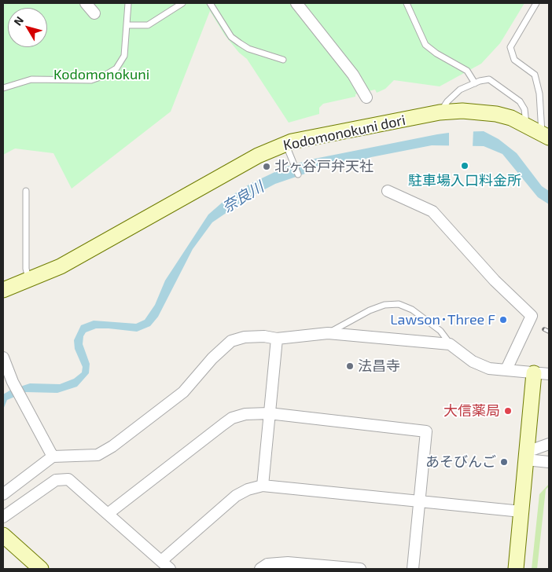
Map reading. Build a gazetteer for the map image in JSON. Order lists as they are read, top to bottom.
{
  "streets": {
    "main road": ["Kodomonokuni dori"]
  },
  "water": ["奈良川"],
  "parks": ["Kodomonokuni"],
  "places": [
    "駐車場入口料金所",
    "北ヶ谷戸弁天社",
    "Lawson･Three F",
    "法昌寺",
    "大信薬局",
    "あそびんご"
  ],
  "north": "top left"
}
